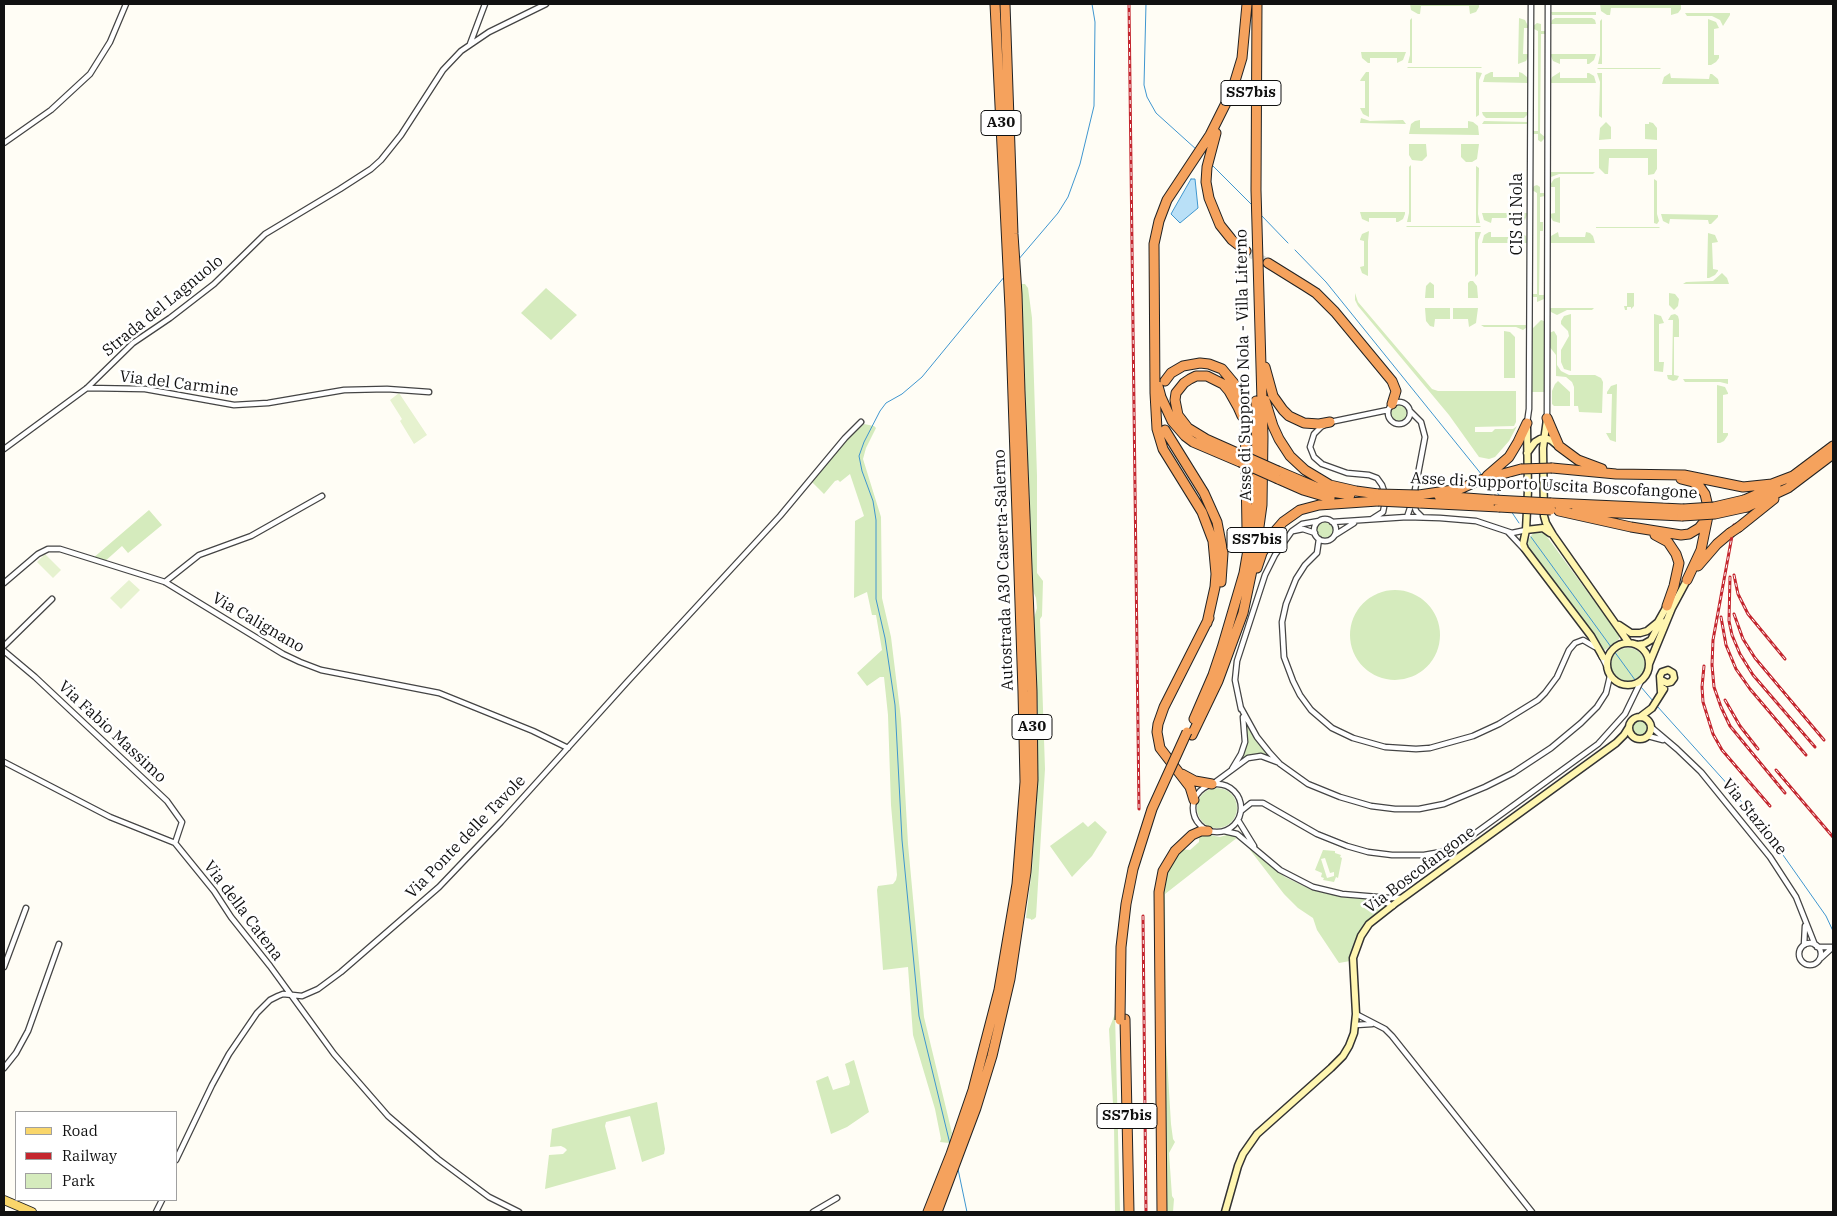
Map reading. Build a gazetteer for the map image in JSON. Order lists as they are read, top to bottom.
{
  "streets": {
    "highway": [
      "SS7bis",
      "A30",
      "Asse di Supporto Nola - Villa Literno",
      "Asse di Supporto Uscita Boscofangone",
      "Autostrada A30 Caserta-Salerno"
    ],
    "street": [
      "CIS di Nola",
      "Strada del Lagnuolo",
      "Via del Carmine",
      "Via Calignano",
      "Via Fabio Massimo",
      "Via Stazione",
      "Via Ponte delle Tavole",
      "Via Boscofangone",
      "Via della Catena"
    ]
  },
  "crossings": [
    ["Strada del Lagnuolo", "Via del Carmine"],
    ["Via Calignano", "Via Ponte delle Tavole"],
    ["Via Fabio Massimo", "Via della Catena"],
    ["Via Stazione", "Via Boscofangone"],
    ["Via Ponte delle Tavole", "Via della Catena"]
  ],
  "legend": ["Road", "Railway", "Park"]
}
